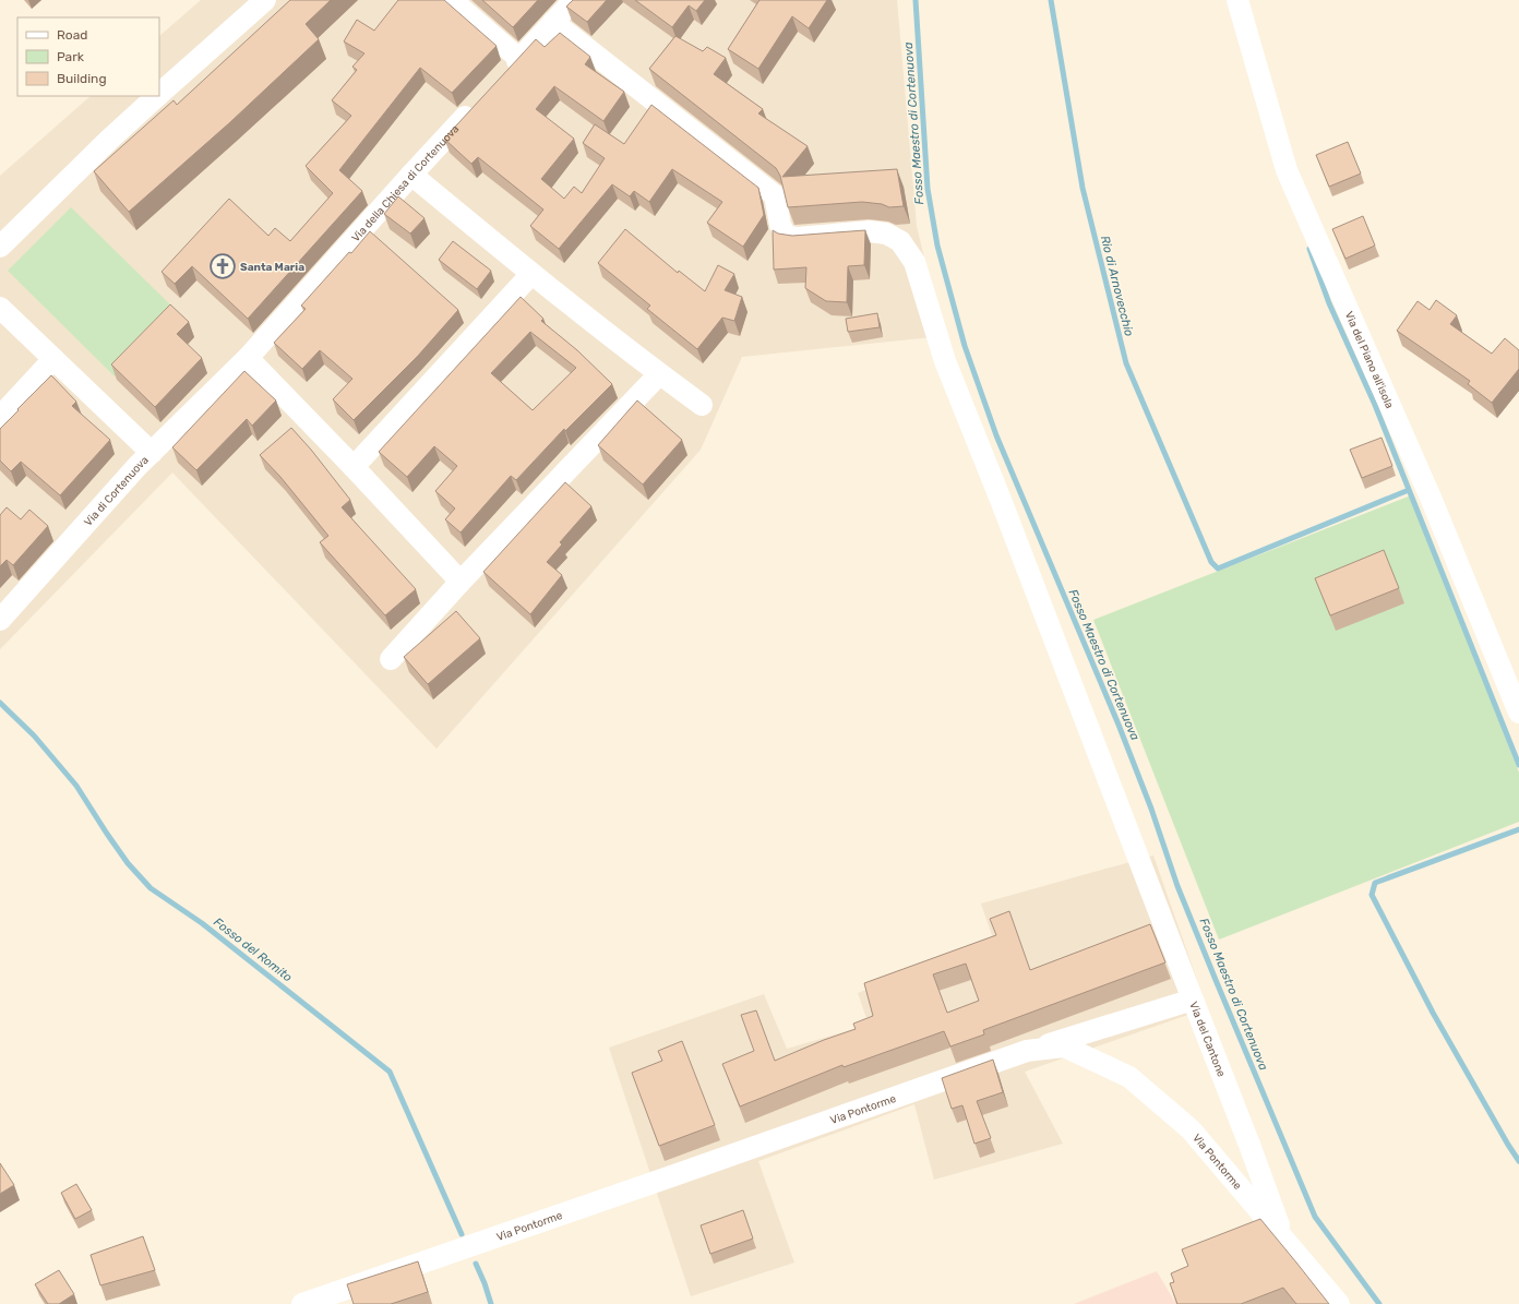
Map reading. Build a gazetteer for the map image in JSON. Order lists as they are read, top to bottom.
{
  "streets": {
    "street": [
      "Via della Chiesa di Cortenuova",
      "Via del Piano all'isola",
      "Via di Cortenuova",
      "Via del Cantone",
      "Via Pontorme"
    ]
  },
  "crossings": [
    ["Via della Chiesa di Cortenuova", "Via di Cortenuova"],
    ["Via del Cantone", "Via Pontorme"]
  ],
  "water": ["Fosso Maestro di Cortenuova", "Rio di Arnovecchio", "Fosso del Romito"],
  "places": {
    "church": ["Santa Maria"]
  },
  "legend": ["Road", "Park", "Building"]
}
